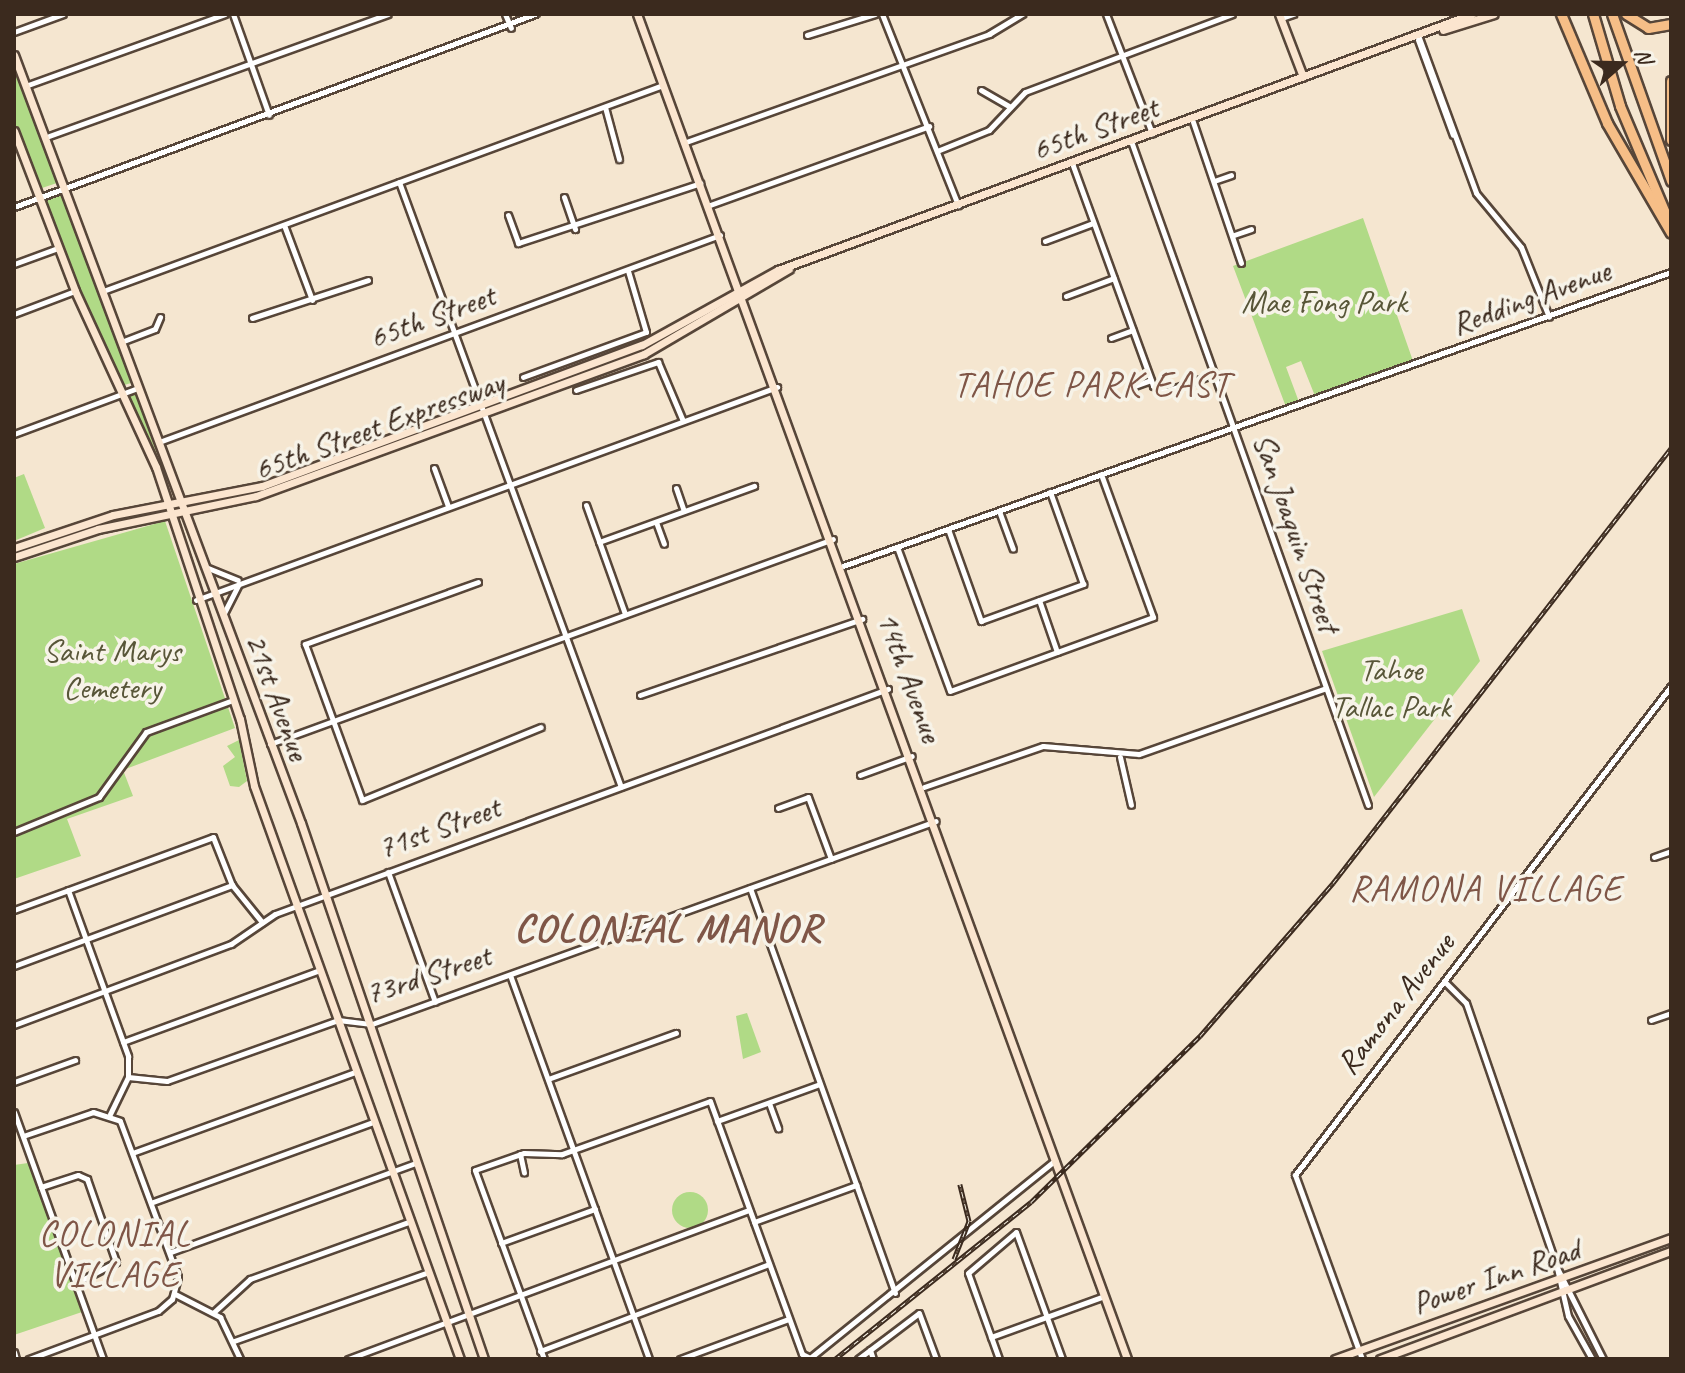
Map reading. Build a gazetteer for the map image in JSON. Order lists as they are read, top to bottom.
{
  "streets": {
    "main road": [
      "65th Street",
      "65th Street Expressway",
      "14th Avenue",
      "21st Avenue",
      "Power Inn Road"
    ],
    "street": [
      "Redding Avenue",
      "San Joaquin Street",
      "71st Street",
      "73rd Street",
      "Ramona Avenue"
    ]
  },
  "crossings": [
    ["65th Street", "65th Street Expressway"],
    ["65th Street", "San Joaquin Street"],
    ["65th Street", "14th Avenue"],
    ["65th Street", "21st Avenue"],
    ["Redding Avenue", "San Joaquin Street"],
    ["Redding Avenue", "14th Avenue"],
    ["65th Street Expressway", "14th Avenue"],
    ["65th Street Expressway", "21st Avenue"],
    ["14th Avenue", "71st Street"],
    ["14th Avenue", "73rd Street"],
    ["21st Avenue", "71st Street"],
    ["21st Avenue", "73rd Street"],
    ["Ramona Avenue", "Power Inn Road"]
  ],
  "districts": [
    "TAHOE PARK EAST",
    "RAMONA VILLAGE",
    "COLONIAL MANOR",
    "COLONIAL VILLAGE"
  ],
  "parks": ["Mae Fong Park", "Saint Marys Cemetery", "Tahoe Tallac Park"],
  "north": "right"
}
